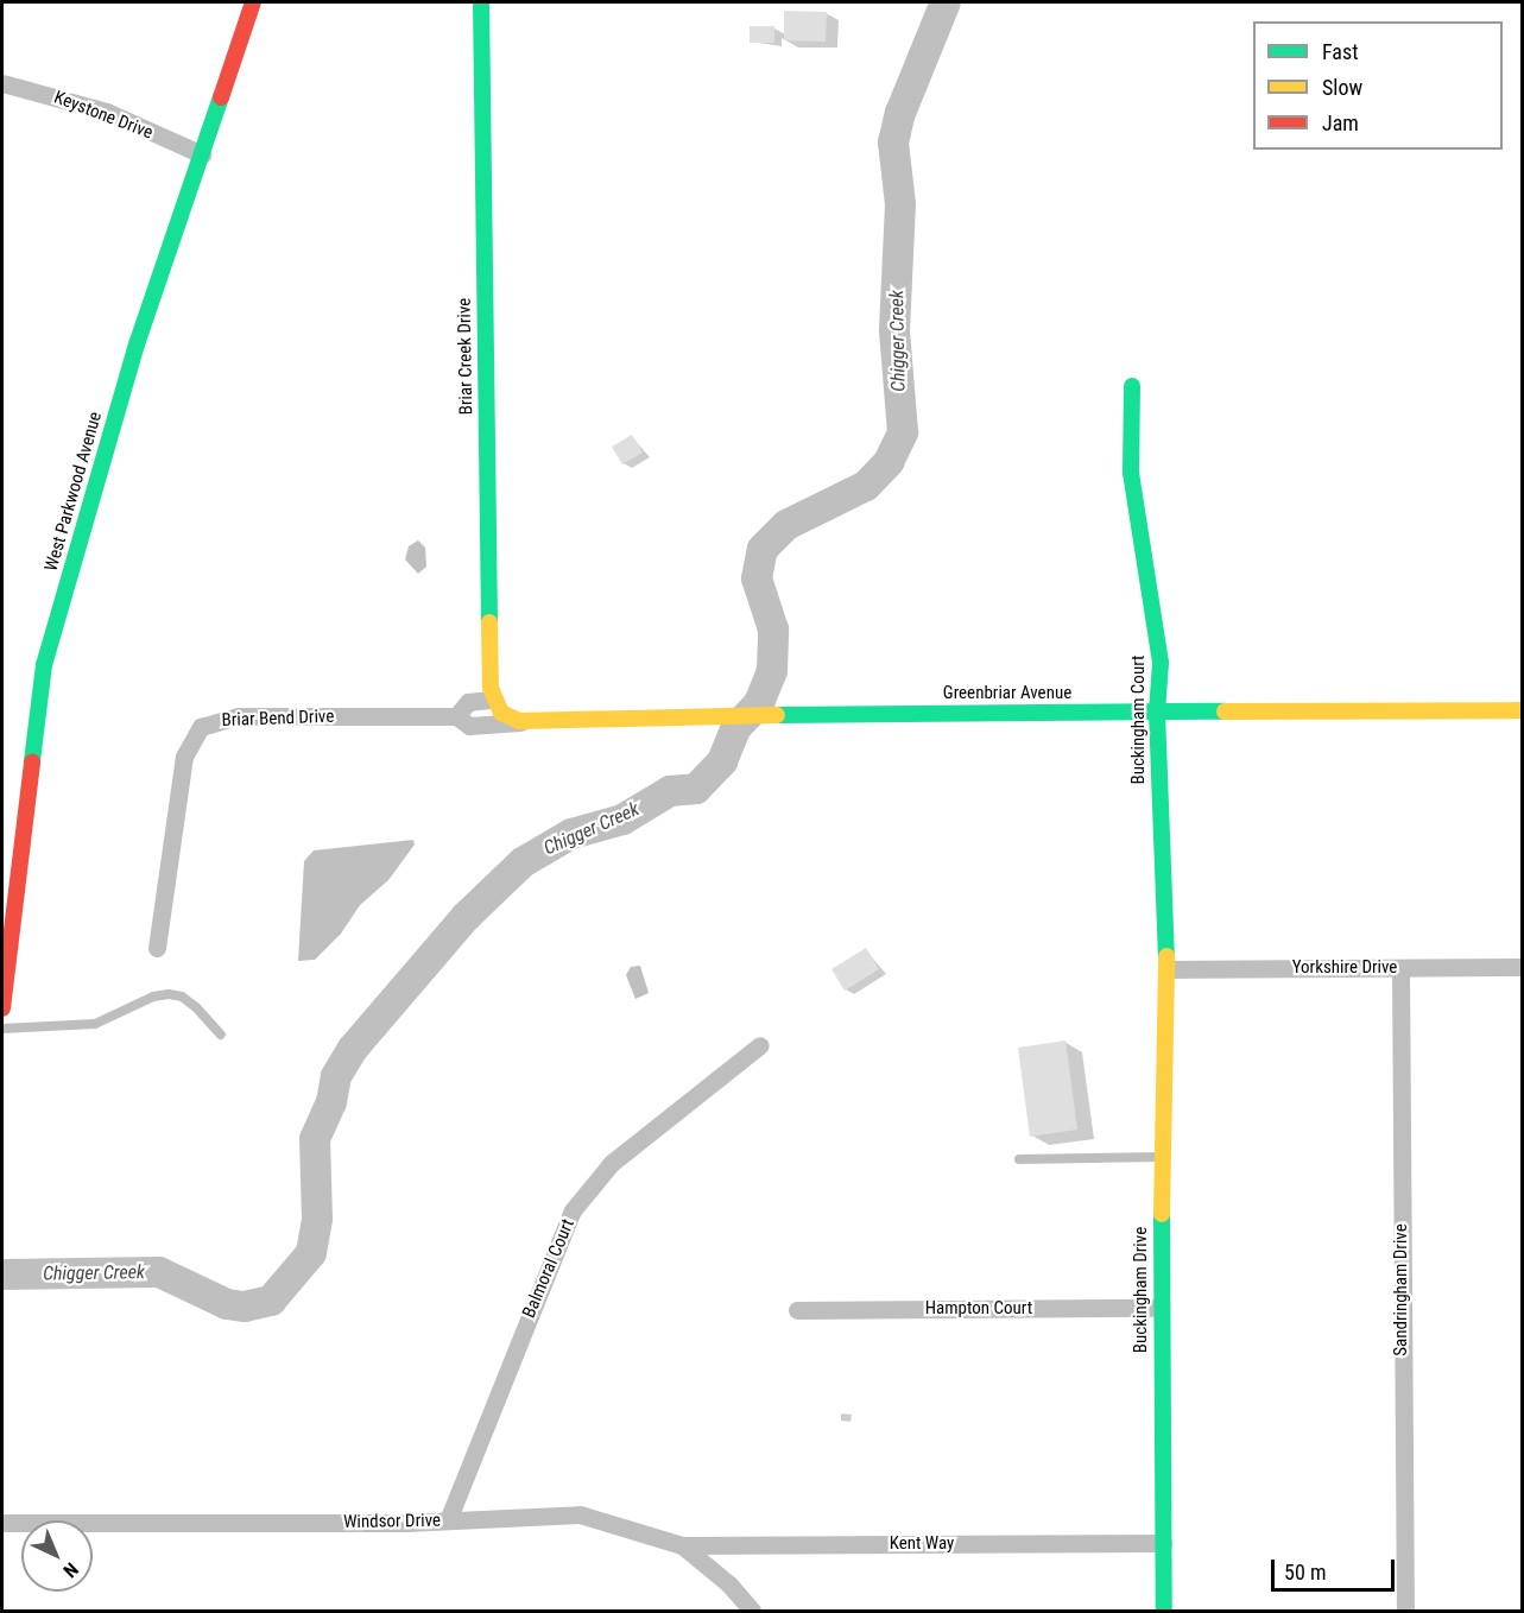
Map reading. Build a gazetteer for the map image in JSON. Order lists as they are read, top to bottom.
{
  "streets": {
    "street": [
      "Keystone Drive",
      "Briar Creek Drive",
      "West Parkwood Avenue",
      "Greenbriar Avenue",
      "Briar Bend Drive",
      "Buckingham Court",
      "Yorkshire Drive",
      "Balmoral Court",
      "Buckingham Drive",
      "Sandringham Drive",
      "Hampton Court",
      "Windsor Drive",
      "Kent Way"
    ]
  },
  "crossings": [
    ["Keystone Drive", "West Parkwood Avenue"],
    ["Briar Creek Drive", "Greenbriar Avenue"],
    ["Briar Creek Drive", "Briar Bend Drive"],
    ["Greenbriar Avenue", "Briar Bend Drive"],
    ["Greenbriar Avenue", "Buckingham Court"],
    ["Buckingham Court", "Yorkshire Drive"],
    ["Buckingham Court", "Buckingham Drive"],
    ["Yorkshire Drive", "Buckingham Drive"],
    ["Yorkshire Drive", "Sandringham Drive"],
    ["Balmoral Court", "Windsor Drive"],
    ["Buckingham Drive", "Hampton Court"],
    ["Buckingham Drive", "Kent Way"],
    ["Windsor Drive", "Kent Way"]
  ],
  "water": ["Chigger Creek"],
  "legend": ["Fast", "Slow", "Jam"],
  "scale_bar": "50 m",
  "north": "bottom right"
}
